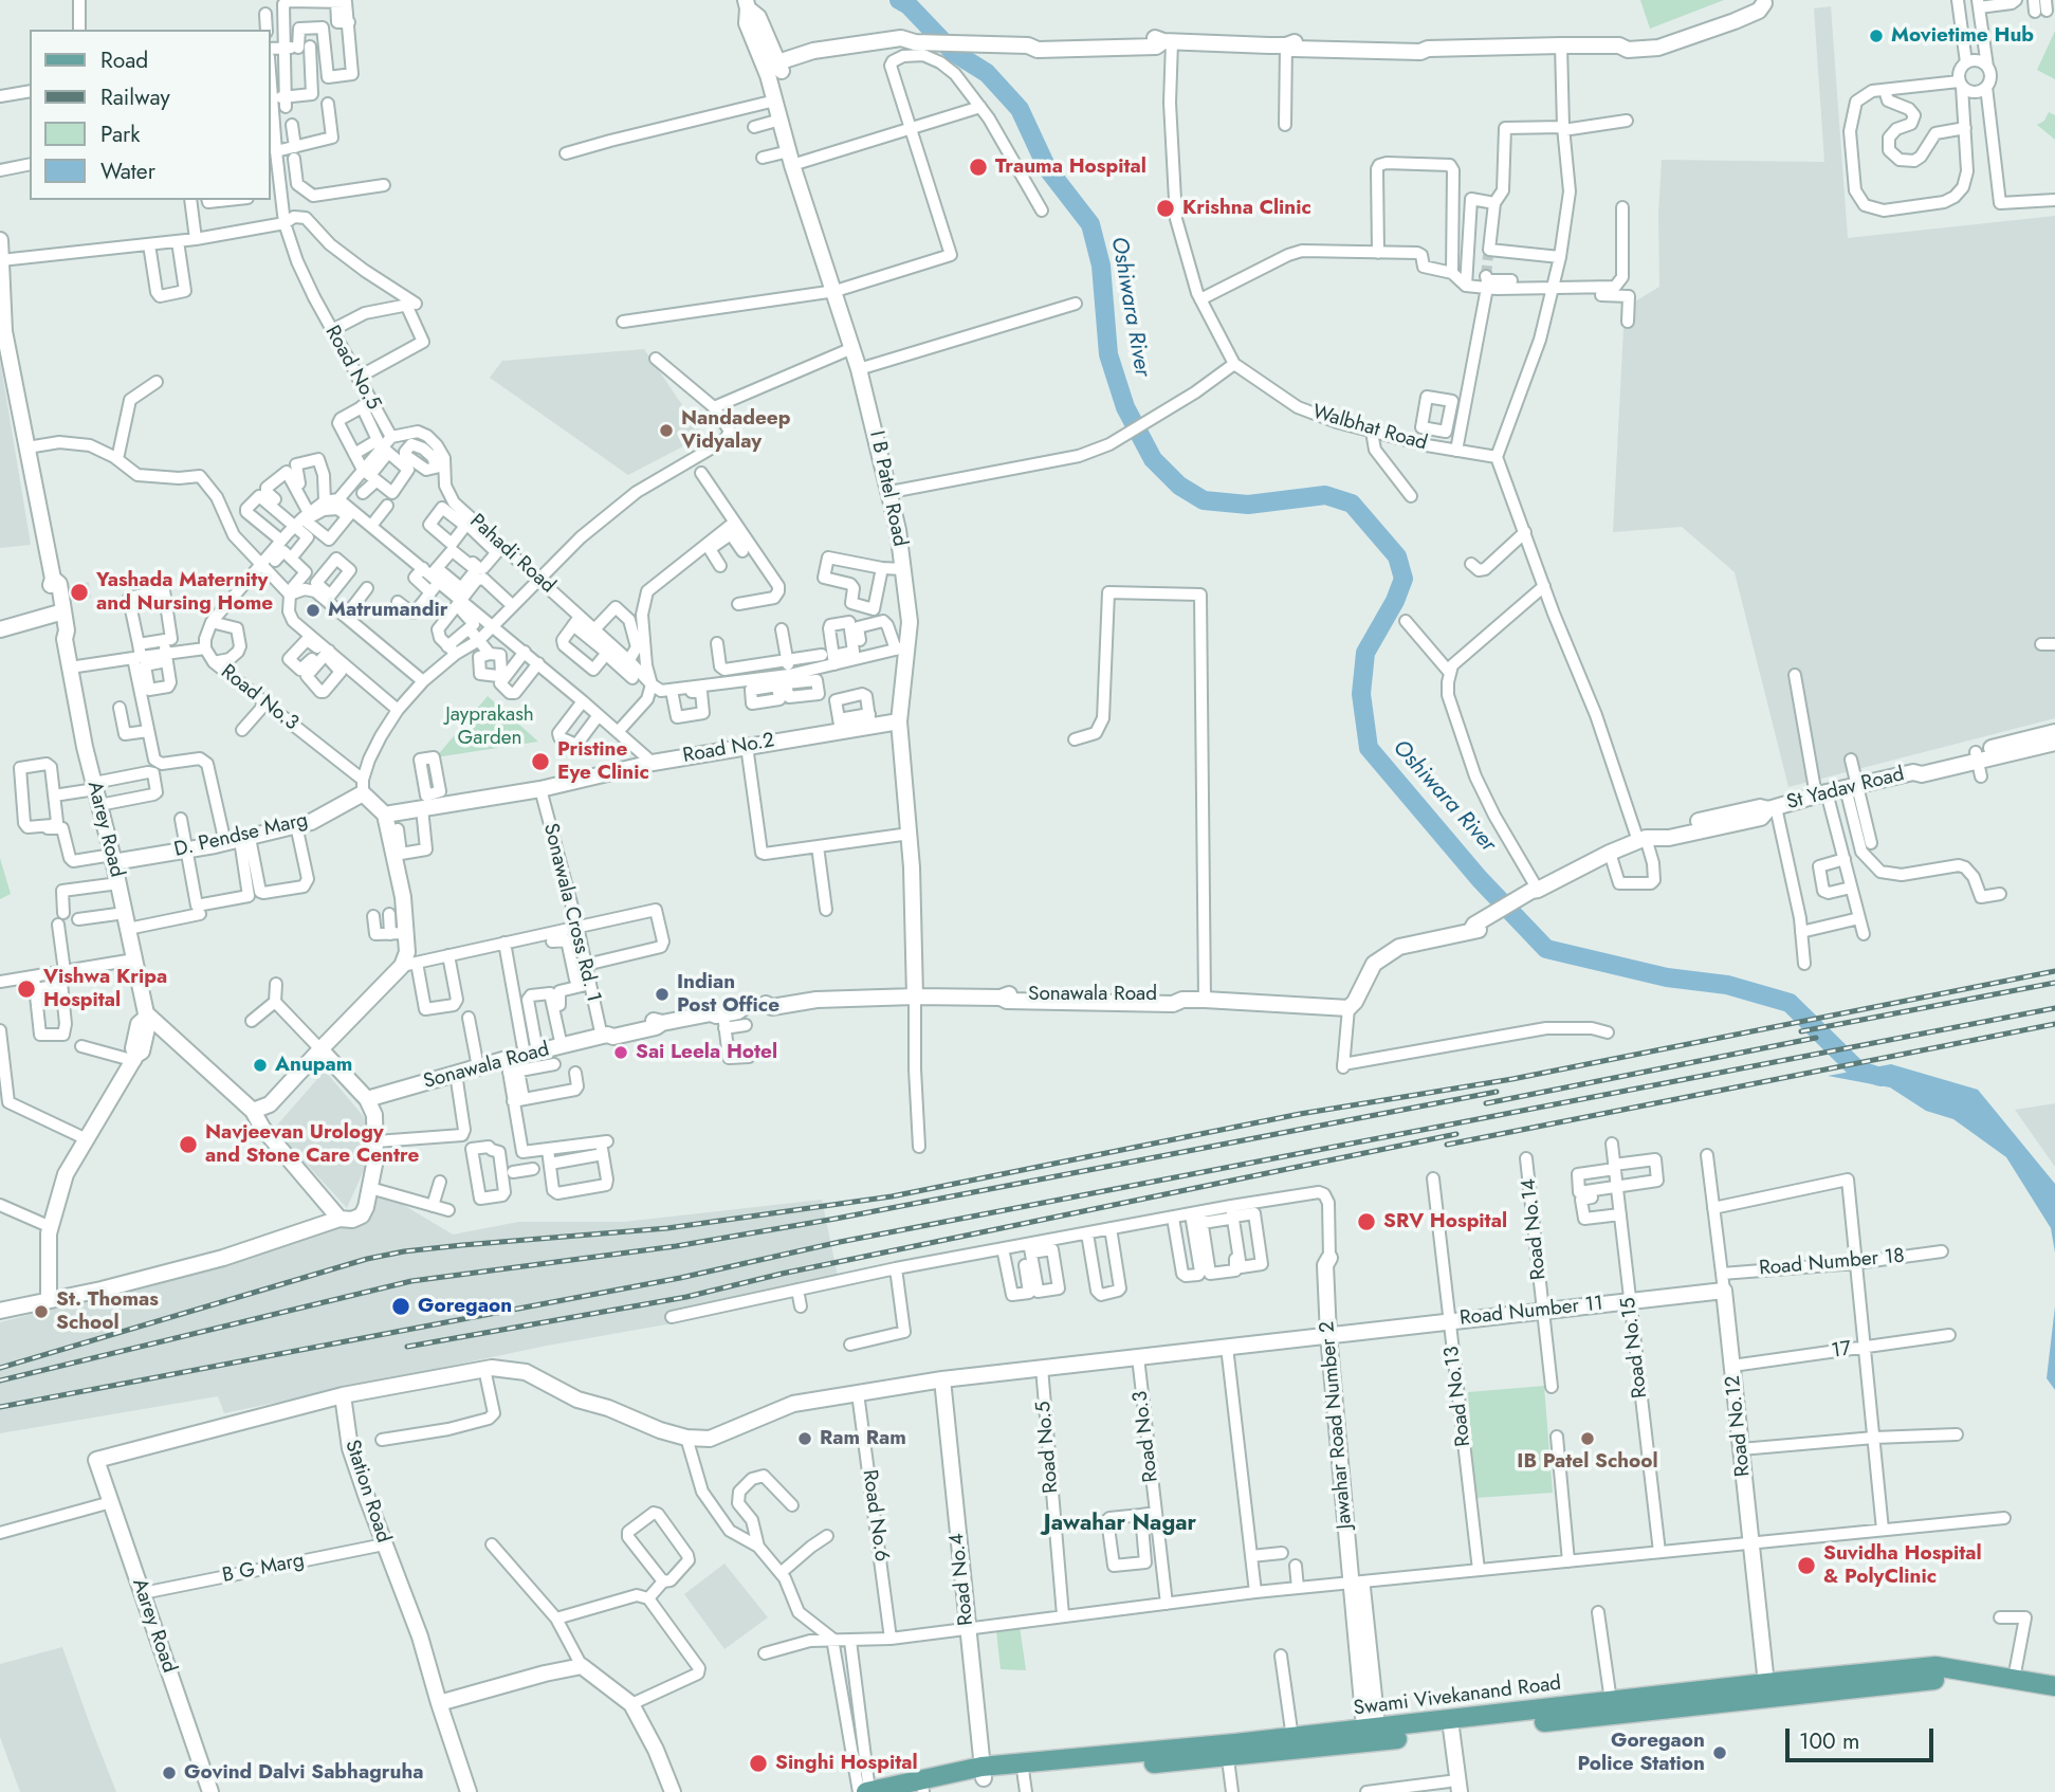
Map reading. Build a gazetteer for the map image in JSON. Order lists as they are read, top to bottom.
{
  "streets": {
    "main road": ["Swami Vivekanand Road"],
    "street": [
      "Road No.5",
      "Walbhat Road",
      "I B Patel Road",
      "Pahadi Road",
      "Road No.3",
      "Road No.2",
      "St Yadav Road",
      "Aarey Road",
      "D. Pendse Marg",
      "Sonawala Cross Rd. 1",
      "Sonawala Road",
      "Road No.14",
      "Road Number 18",
      "Road Number 11",
      "Road No.15",
      "17",
      "Road No.13",
      "Jawahar Road Number 2",
      "Road No.12",
      "Station Road",
      "Road No.6",
      "B G Marg",
      "Road No.4"
    ]
  },
  "crossings": [
    ["Road No.5", "Pahadi Road"],
    ["Road No.5", "Road Number 11"],
    ["I B Patel Road", "Road No.2"],
    ["I B Patel Road", "Sonawala Road"],
    ["Road No.3", "D. Pendse Marg"],
    ["Road No.3", "Road Number 11"],
    ["Road No.2", "Sonawala Cross Rd. 1"],
    ["St Yadav Road", "Sonawala Road"],
    ["Aarey Road", "D. Pendse Marg"],
    ["Aarey Road", "Station Road"],
    ["Aarey Road", "B G Marg"],
    ["Sonawala Cross Rd. 1", "Sonawala Road"],
    ["Road No.14", "Road Number 11"],
    ["Road Number 18", "Road No.12"],
    ["Road Number 11", "Road No.15"],
    ["Road Number 11", "Road No.13"],
    ["Road Number 11", "Jawahar Road Number 2"],
    ["Road Number 11", "Road No.12"],
    ["Road Number 11", "Road No.4"],
    ["17", "Road No.12"],
    ["Jawahar Road Number 2", "Swami Vivekanand Road"],
    ["Road No.12", "Swami Vivekanand Road"],
    ["Station Road", "B G Marg"],
    ["Road No.4", "Swami Vivekanand Road"]
  ],
  "districts": ["Jawahar Nagar"],
  "water": ["Oshiwara River"],
  "parks": ["Jayprakash Garden"],
  "places": [
    "Movietime Hub",
    "Trauma Hospital",
    "Krishna Clinic",
    "Nandadeep Vidyalay",
    "Yashada Maternity and Nursing Home",
    "Matrumandir",
    "Pristine Eye Clinic",
    "Vishwa Kripa Hospital",
    "Indian Post Office",
    "Sai Leela Hotel",
    "Anupam",
    "Navjeevan Urology and Stone Care Centre",
    "SRV Hospital",
    "Goregaon",
    "St. Thomas School",
    "Ram Ram",
    "IB Patel School",
    "Suvidha Hospital & PolyClinic",
    "Goregaon Police Station",
    "Singhi Hospital",
    "Govind Dalvi Sabhagruha"
  ],
  "legend": [
    "Road",
    "Railway",
    "Park",
    "Water"
  ],
  "scale_bar": "100 m"
}
